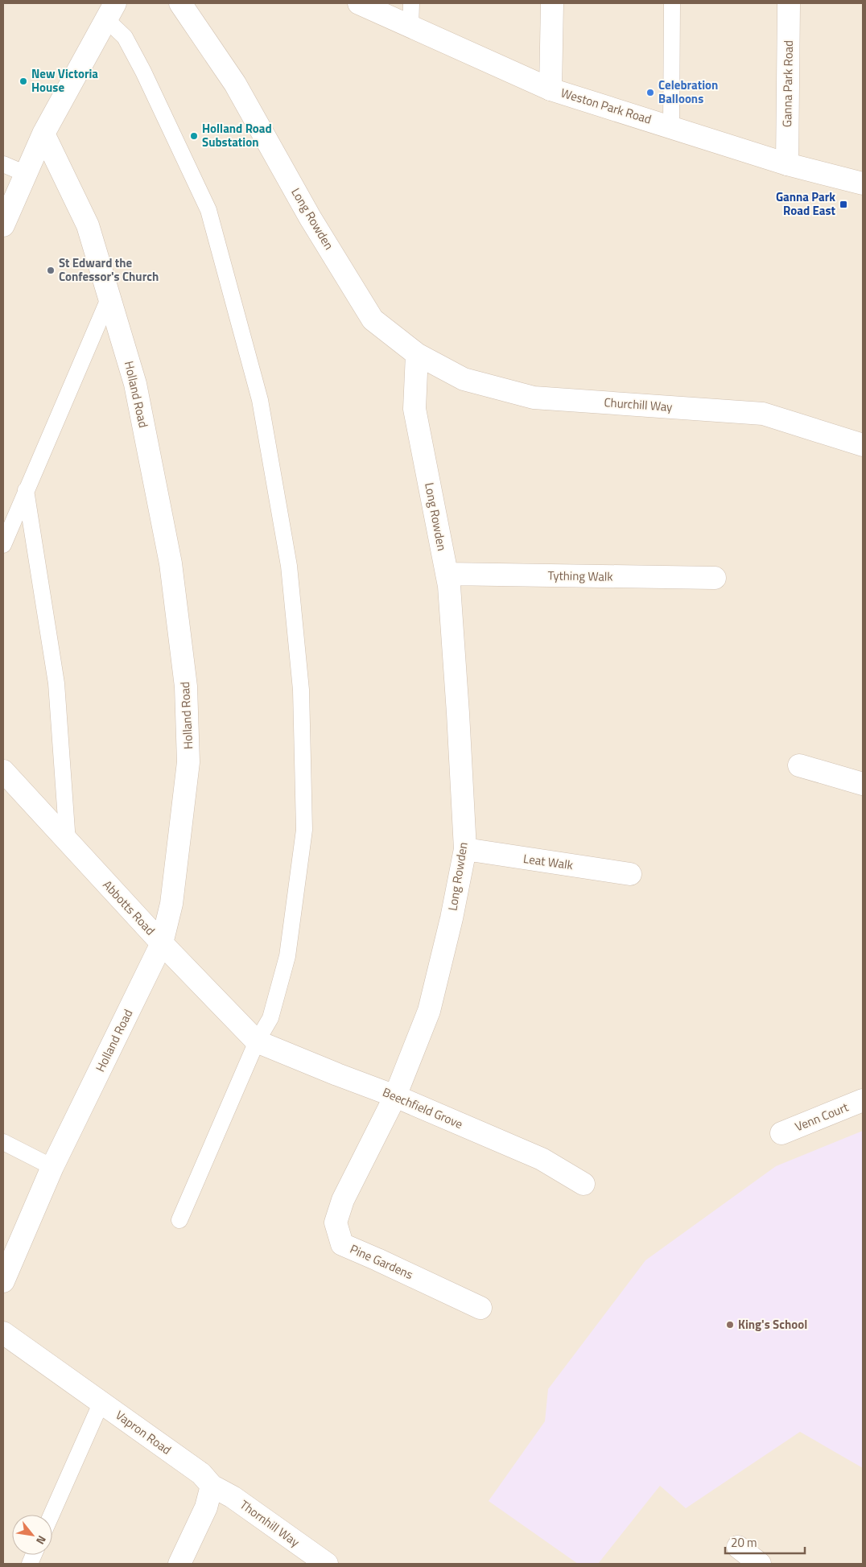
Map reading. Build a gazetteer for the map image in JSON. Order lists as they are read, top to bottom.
{
  "streets": {
    "street": [
      "Ganna Park Road",
      "Weston Park Road",
      "Long Rowden",
      "Holland Road",
      "Churchill Way",
      "Tything Walk",
      "Leat Walk",
      "Abbotts Road",
      "Beechfield Grove",
      "Venn Court",
      "Pine Gardens",
      "Vapron Road",
      "Thornhill Way"
    ]
  },
  "crossings": [
    ["Ganna Park Road", "Weston Park Road"],
    ["Long Rowden", "Churchill Way"],
    ["Long Rowden", "Tything Walk"],
    ["Long Rowden", "Leat Walk"],
    ["Long Rowden", "Beechfield Grove"],
    ["Long Rowden", "Pine Gardens"],
    ["Holland Road", "Abbotts Road"],
    ["Abbotts Road", "Beechfield Grove"],
    ["Beechfield Grove", "Pine Gardens"],
    ["Vapron Road", "Thornhill Way"]
  ],
  "places": {
    "other": [
      "New Victoria House",
      "Celebration Balloons",
      "Holland Road Substation",
      "St Edward the Confessor's Church",
      "King's School"
    ],
    "transit": ["Ganna Park Road East"]
  },
  "scale_bar": "20 m",
  "north": "bottom right"
}
